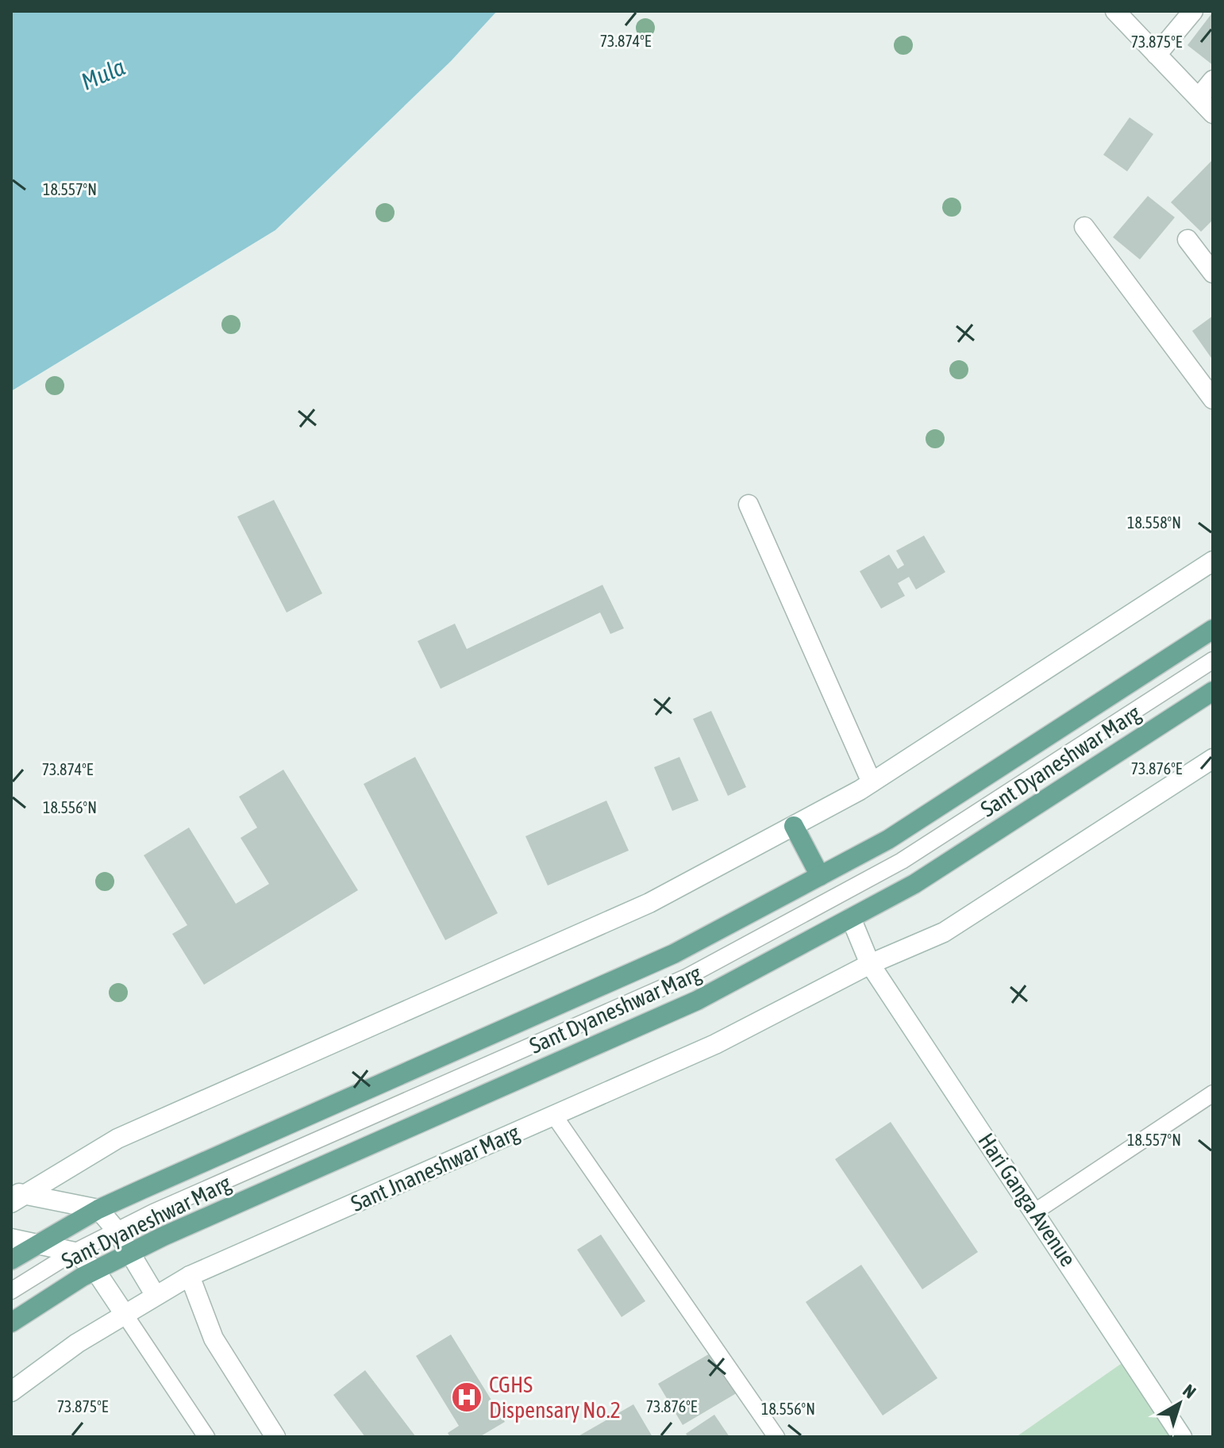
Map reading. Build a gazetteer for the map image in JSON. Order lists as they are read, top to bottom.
{
  "streets": {
    "main road": ["Sant Dyaneshwar Marg"],
    "street": ["Sant Jnaneshwar Marg", "Hari Ganga Avenue"]
  },
  "crossings": [
    ["Sant Dyaneshwar Marg", "Hari Ganga Avenue"],
    ["Sant Jnaneshwar Marg", "Hari Ganga Avenue"]
  ],
  "water": ["Mula"],
  "places": {
    "hospital": ["CGHS Dispensary No.2"]
  },
  "north": "top right",
  "coordinates": [
    "73.874°E",
    "73.875°E",
    "18.557°N",
    "18.558°N",
    "73.876°E",
    "18.556°N"
  ]
}
